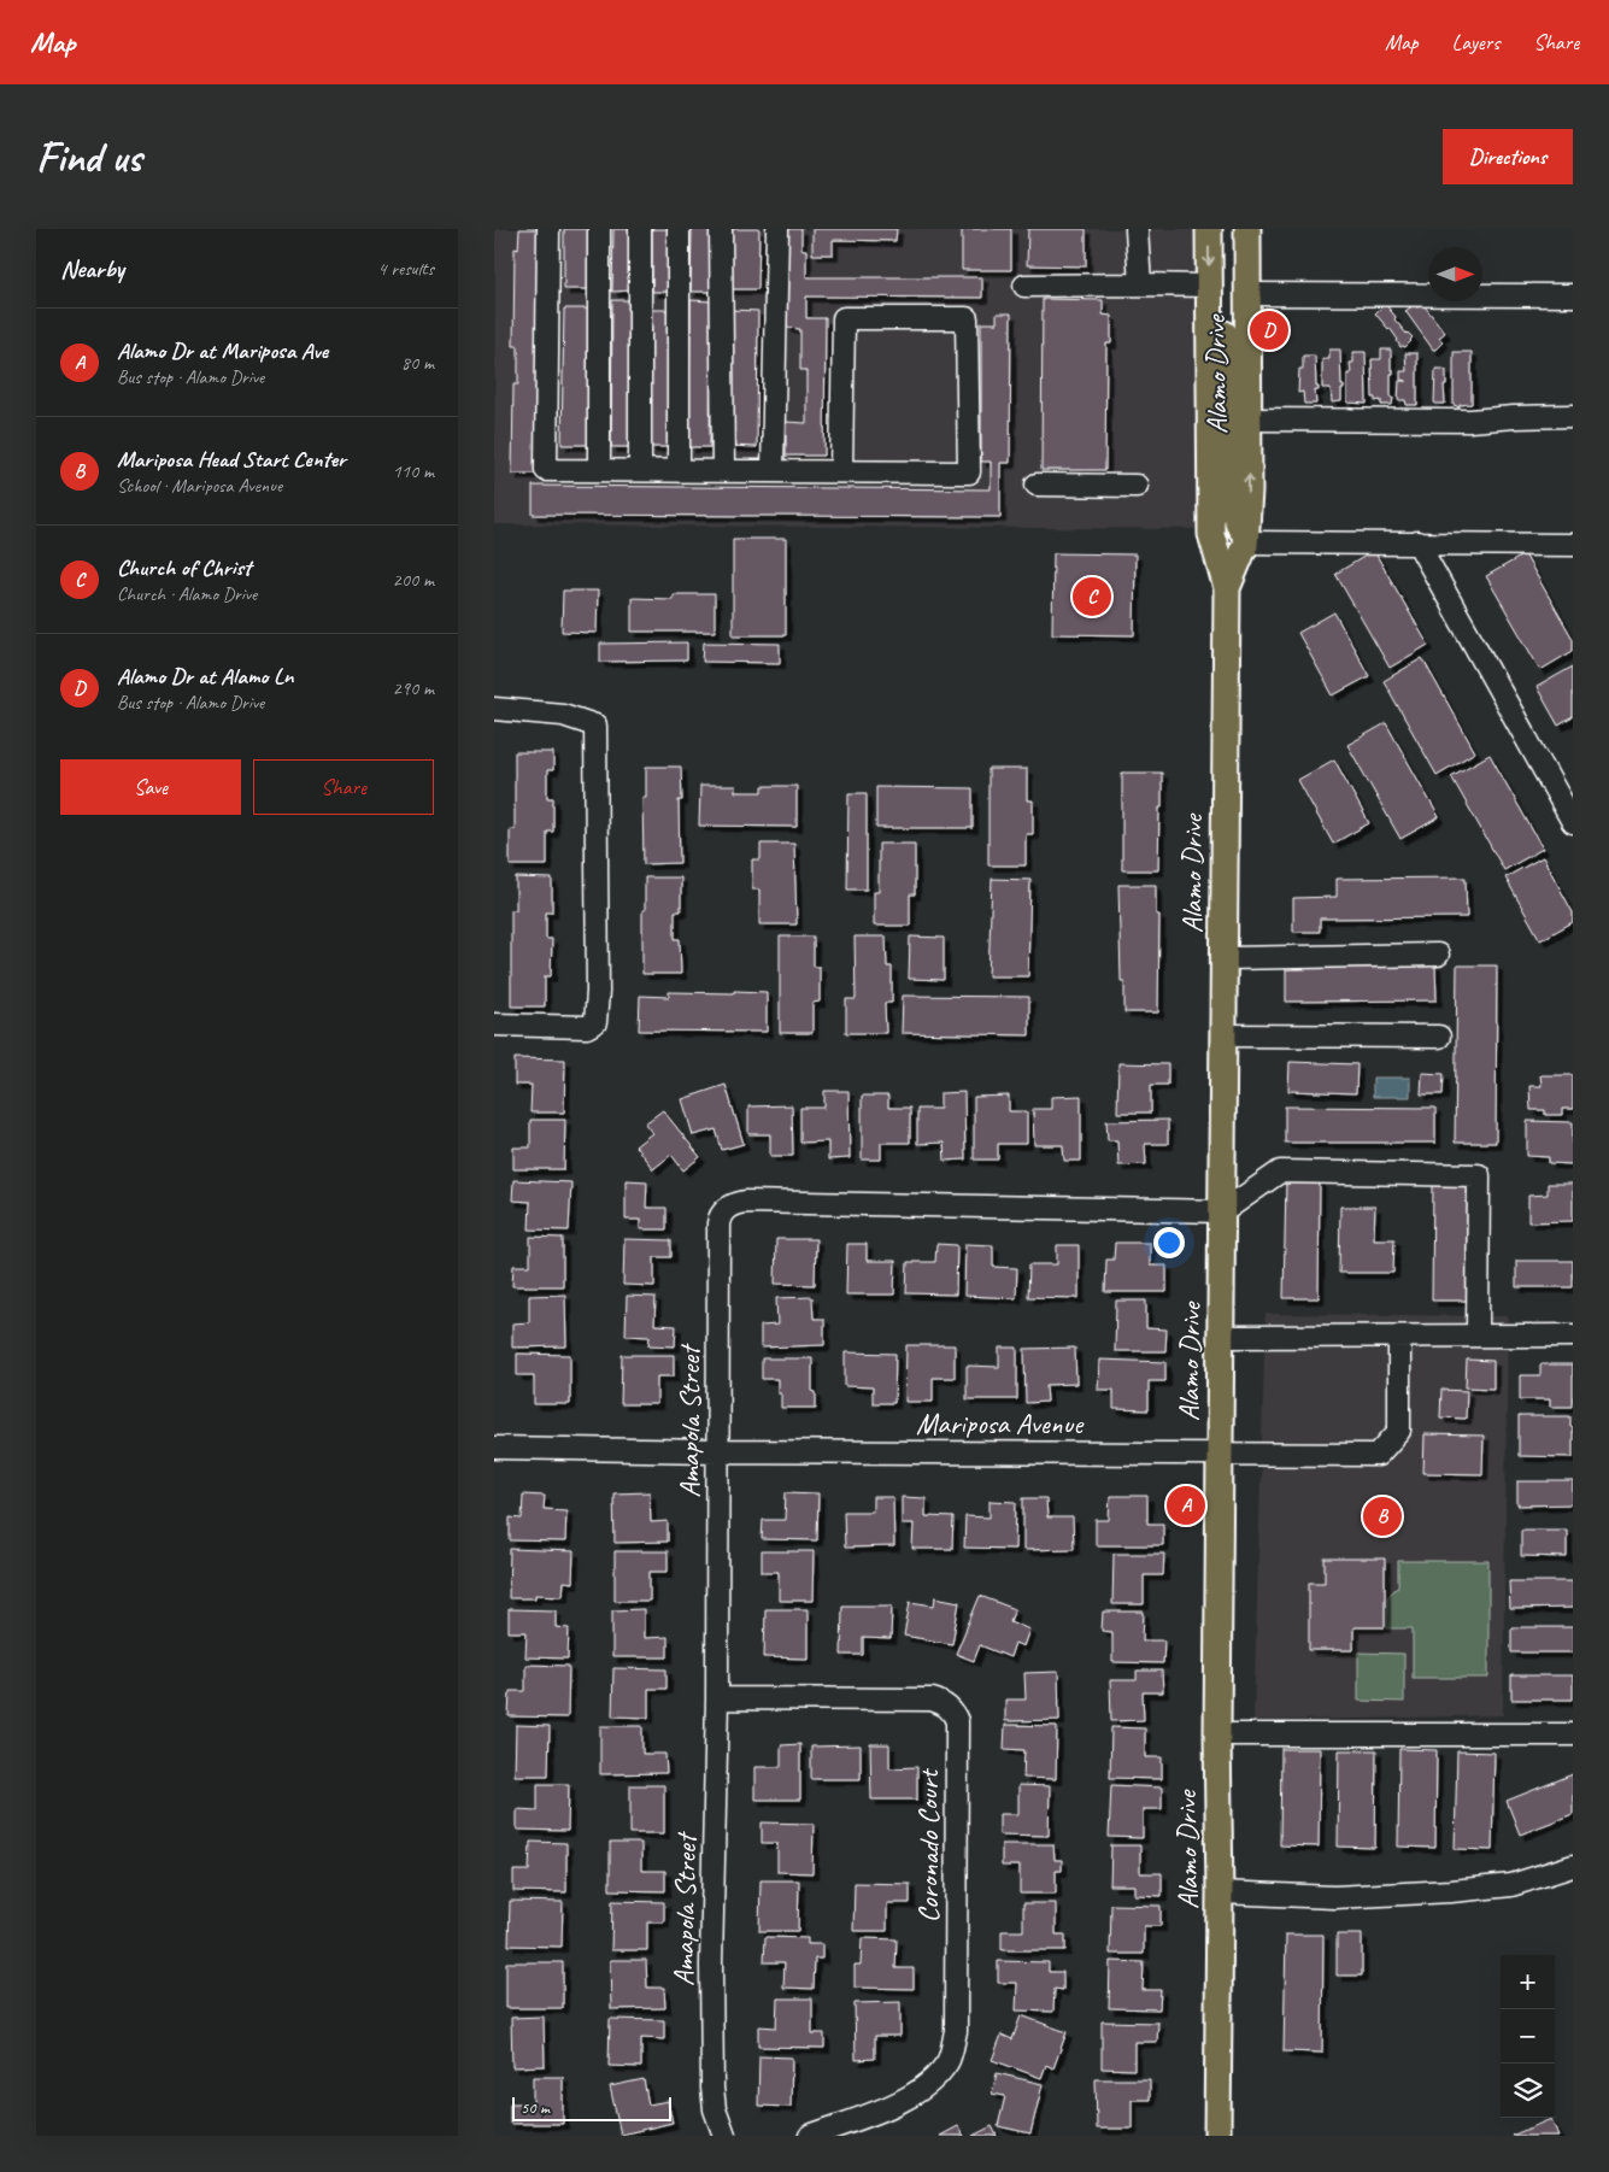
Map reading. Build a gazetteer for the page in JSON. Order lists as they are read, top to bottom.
{
  "streets": {
    "main road": ["Alamo Drive"],
    "street": ["Amapola Street", "Mariposa Avenue", "Coronado Court"]
  },
  "crossings": [
    ["Alamo Drive", "Amapola Street"],
    ["Alamo Drive", "Mariposa Avenue"],
    ["Amapola Street", "Mariposa Avenue"],
    ["Amapola Street", "Coronado Court"]
  ],
  "scale_bar": "50 m",
  "north": "right",
  "page": {
    "header": "Map",
    "nav": ["Map", "Layers", "Share"],
    "buttons": [
      "Directions",
      ["Save", "Share"]
    ],
    "title": "Find us",
    "heading": ["Nearby", "4 results"],
    "list": [
      {
        "mark": "A",
        "name": "Alamo Dr at Mariposa Ave",
        "note": "Bus stop · Alamo Drive",
        "value": "80 m"
      },
      {
        "mark": "B",
        "name": "Mariposa Head Start Center",
        "note": "School · Mariposa Avenue",
        "value": "110 m"
      },
      {
        "mark": "C",
        "name": "Church of Christ",
        "note": "Church · Alamo Drive",
        "value": "200 m"
      },
      {
        "mark": "D",
        "name": "Alamo Dr at Alamo Ln",
        "note": "Bus stop · Alamo Drive",
        "value": "290 m"
      }
    ],
    "pins": [
      "D",
      "C",
      "A",
      "B"
    ],
    "map_buttons": ["+", "−"],
    "scale": "50 m"
  }
}
